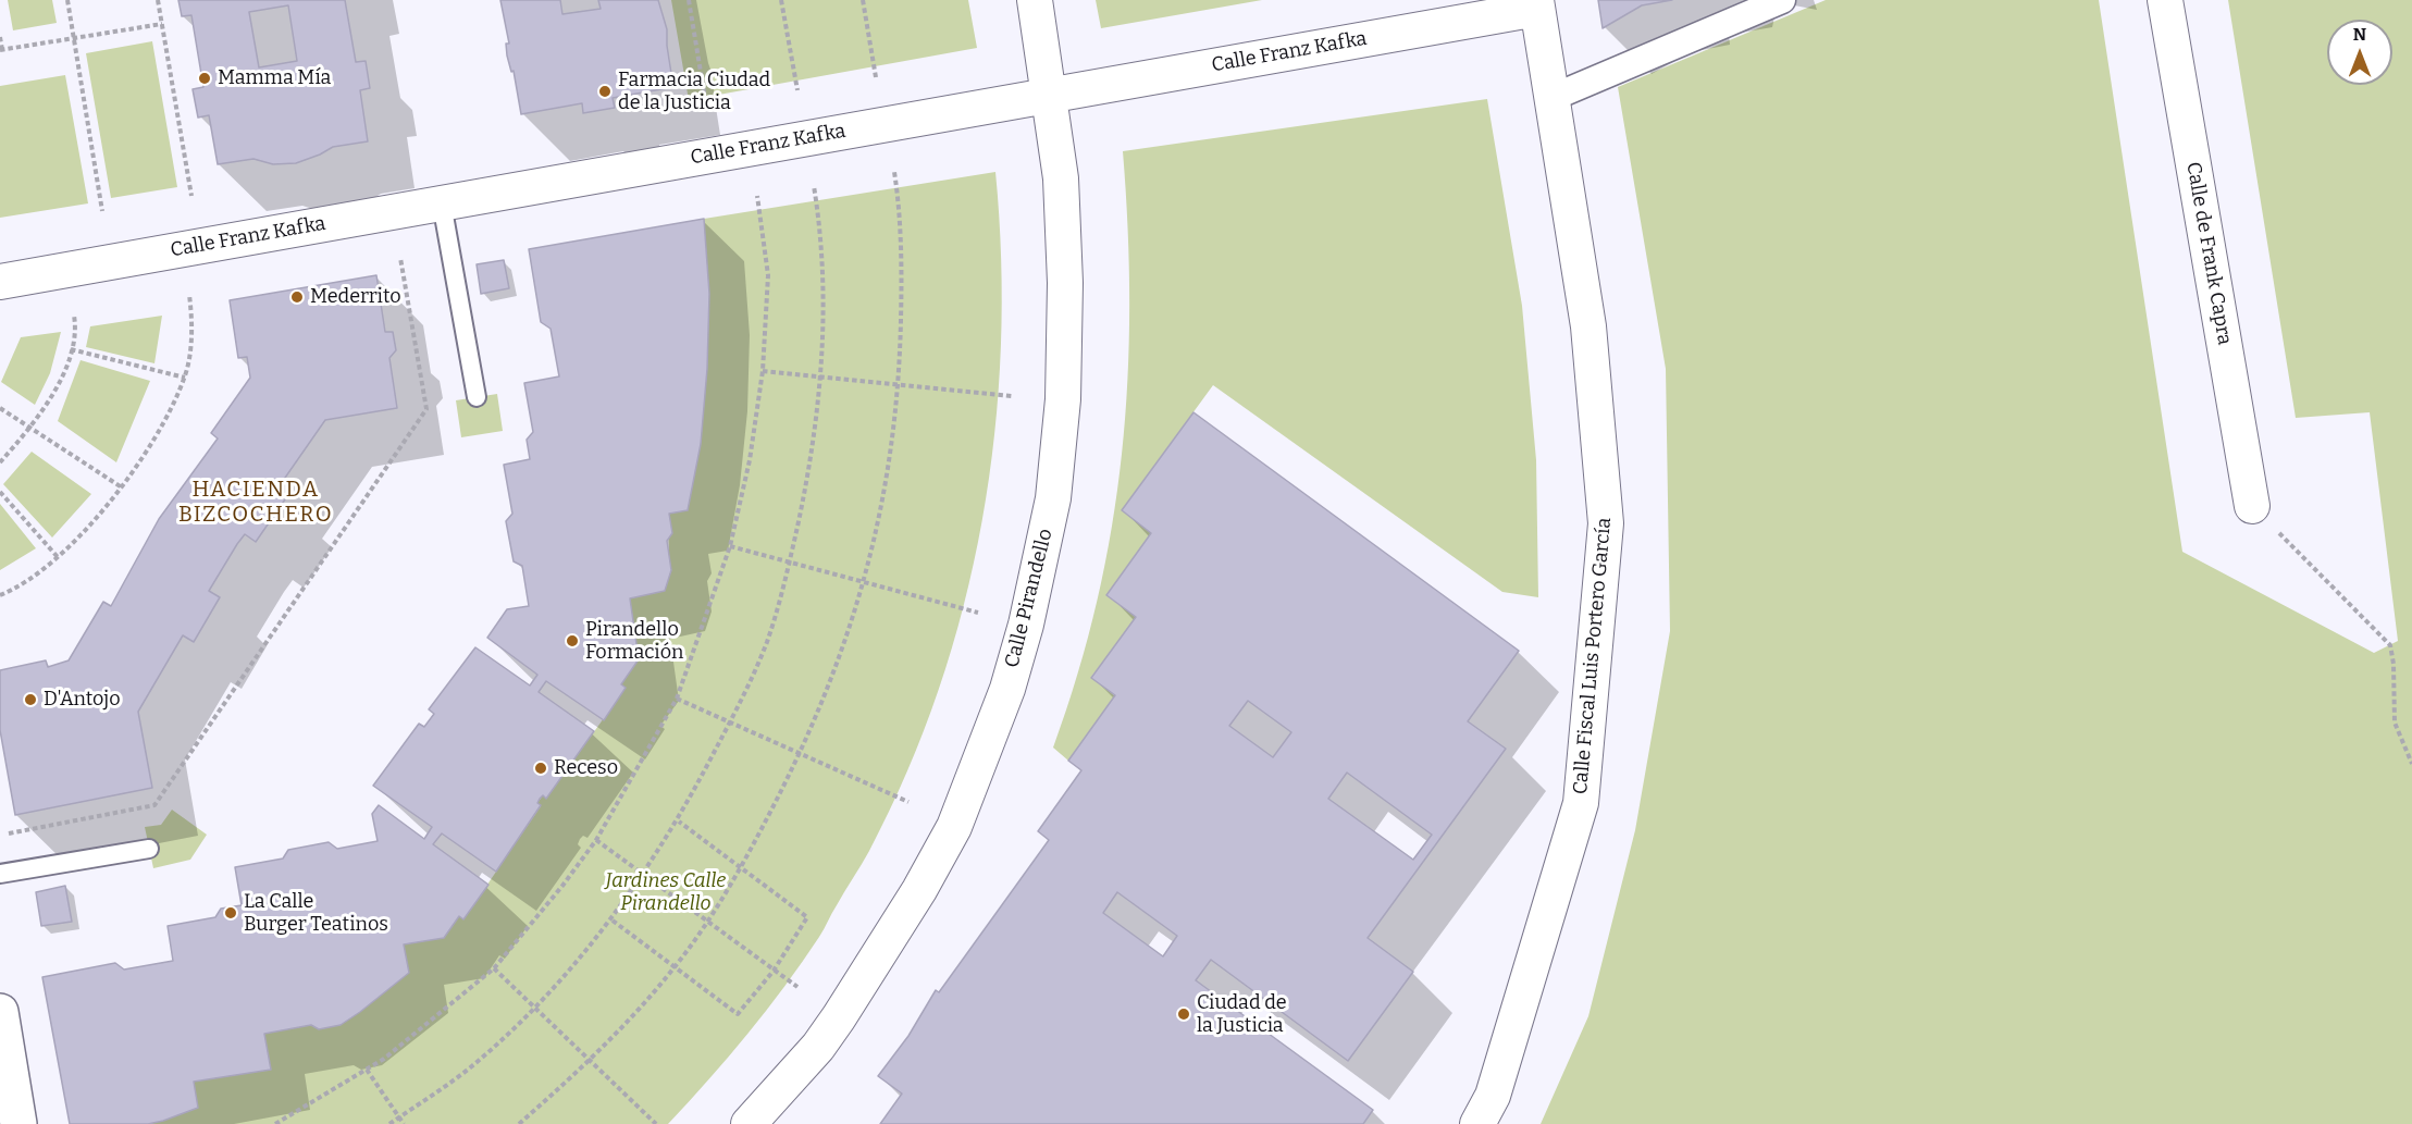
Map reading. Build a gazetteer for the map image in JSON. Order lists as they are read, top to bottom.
{
  "streets": {
    "street": [
      "Calle Franz Kafka",
      "Calle de Frank Capra",
      "Calle Pirandello",
      "Calle Fiscal Luis Portero García"
    ]
  },
  "crossings": [
    ["Calle Franz Kafka", "Calle Pirandello"],
    ["Calle Franz Kafka", "Calle Fiscal Luis Portero García"]
  ],
  "districts": ["HACIENDA BIZCOCHERO"],
  "parks": ["Jardines Calle Pirandello"],
  "places": [
    "Mamma Mía",
    "Farmacia Ciudad de la Justicia",
    "Mederrito",
    "Pirandello Formación",
    "D'Antojo",
    "Receso",
    "La Calle Burger Teatinos",
    "Ciudad de la Justicia"
  ],
  "north": "top"
}
